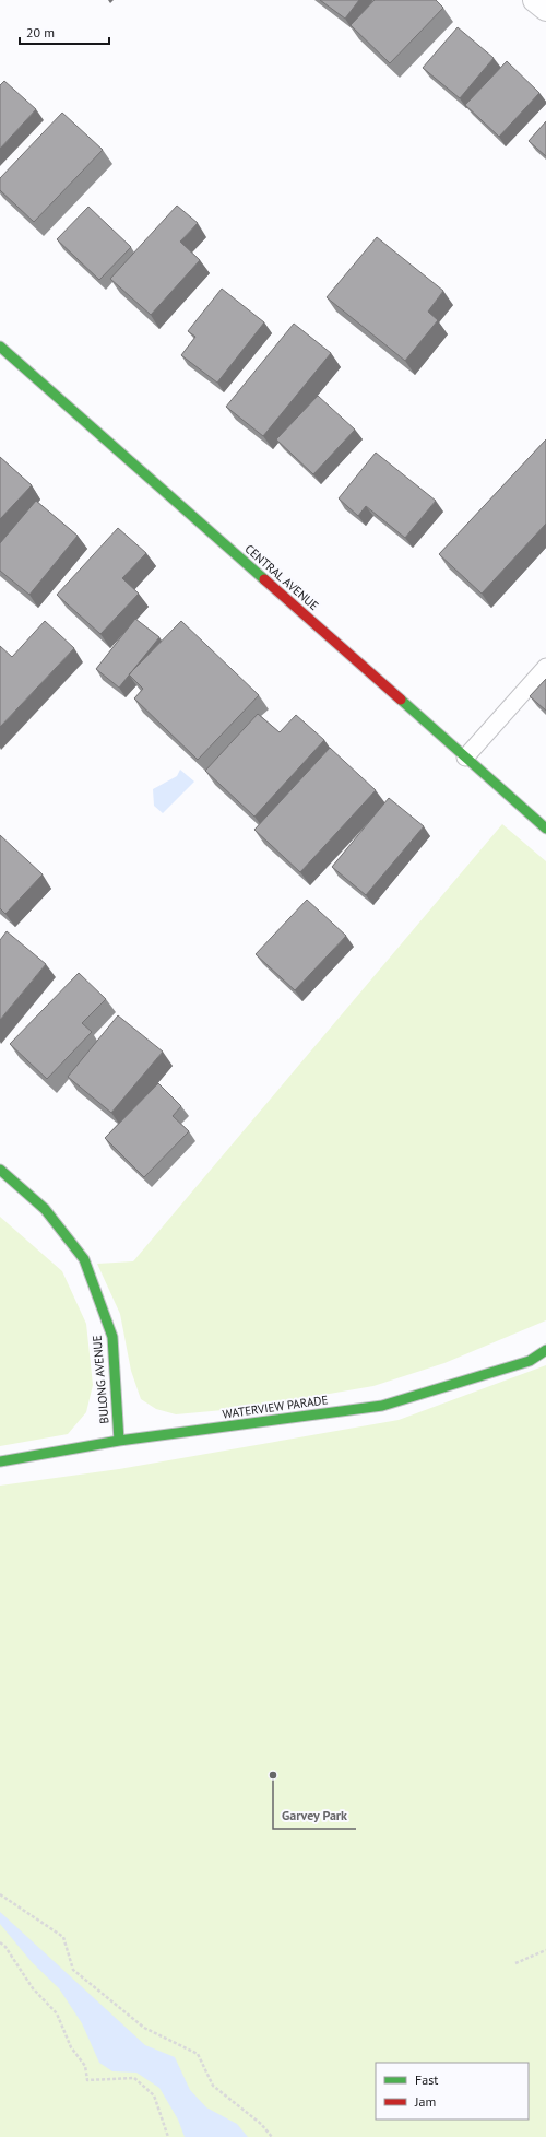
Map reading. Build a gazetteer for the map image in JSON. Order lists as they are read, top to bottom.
{
  "streets": {
    "street": ["CENTRAL AVENUE", "BULONG AVENUE", "WATERVIEW PARADE"]
  },
  "crossings": [
    ["BULONG AVENUE", "WATERVIEW PARADE"]
  ],
  "places": ["Garvey Park"],
  "legend": ["Fast", "Jam"],
  "scale_bar": "20 m"
}
